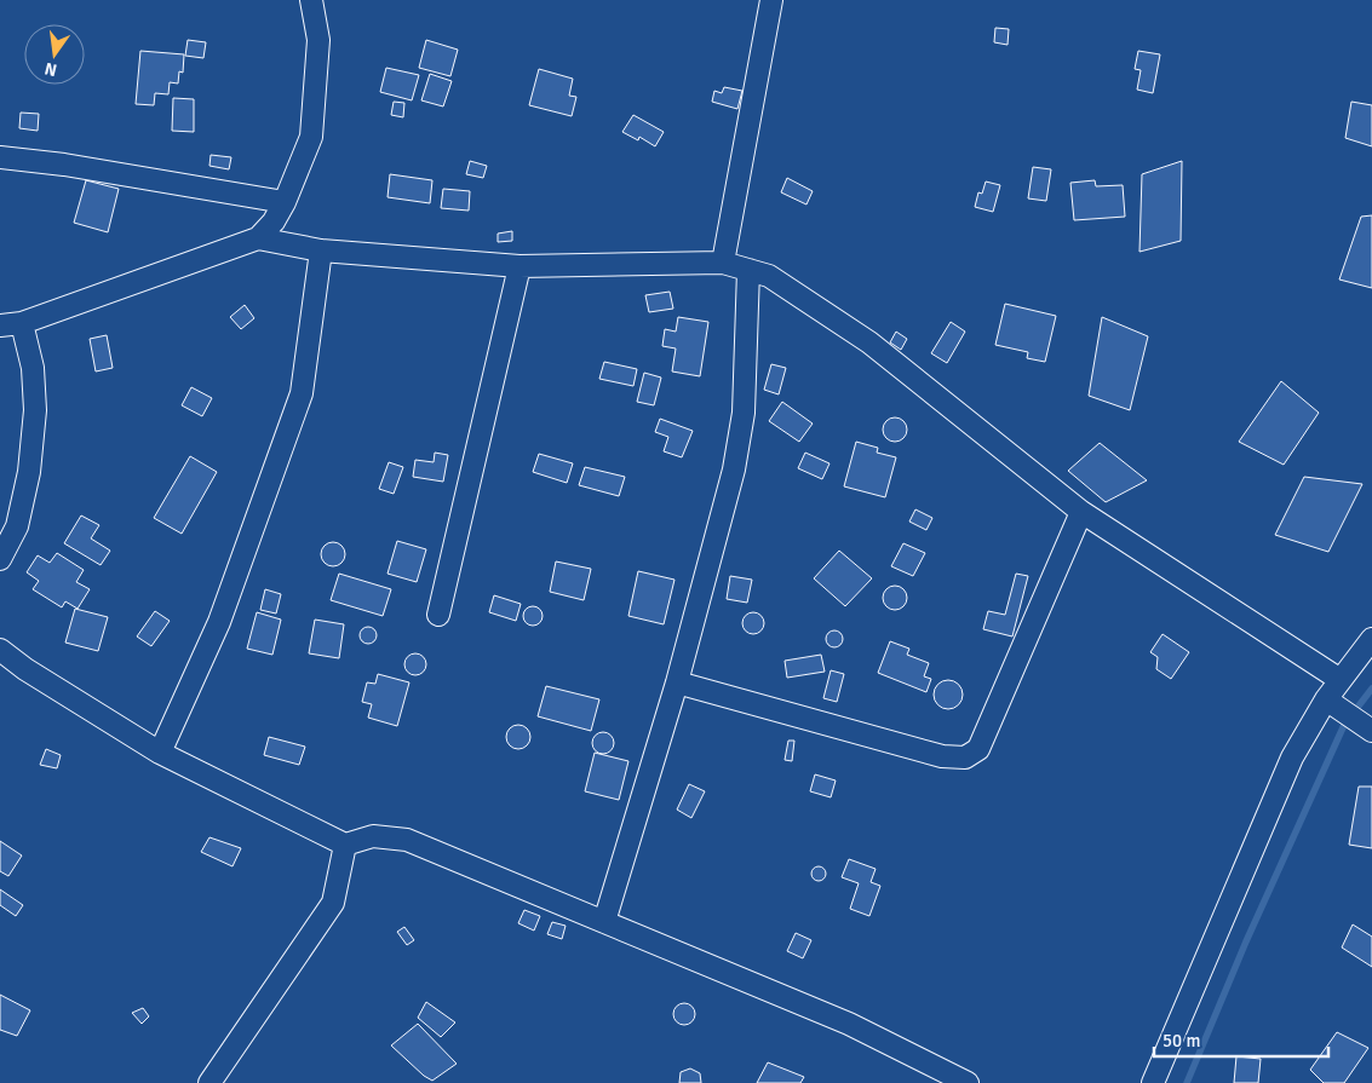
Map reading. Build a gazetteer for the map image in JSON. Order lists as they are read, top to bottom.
{
  "scale_bar": "50 m",
  "north": "bottom"
}
